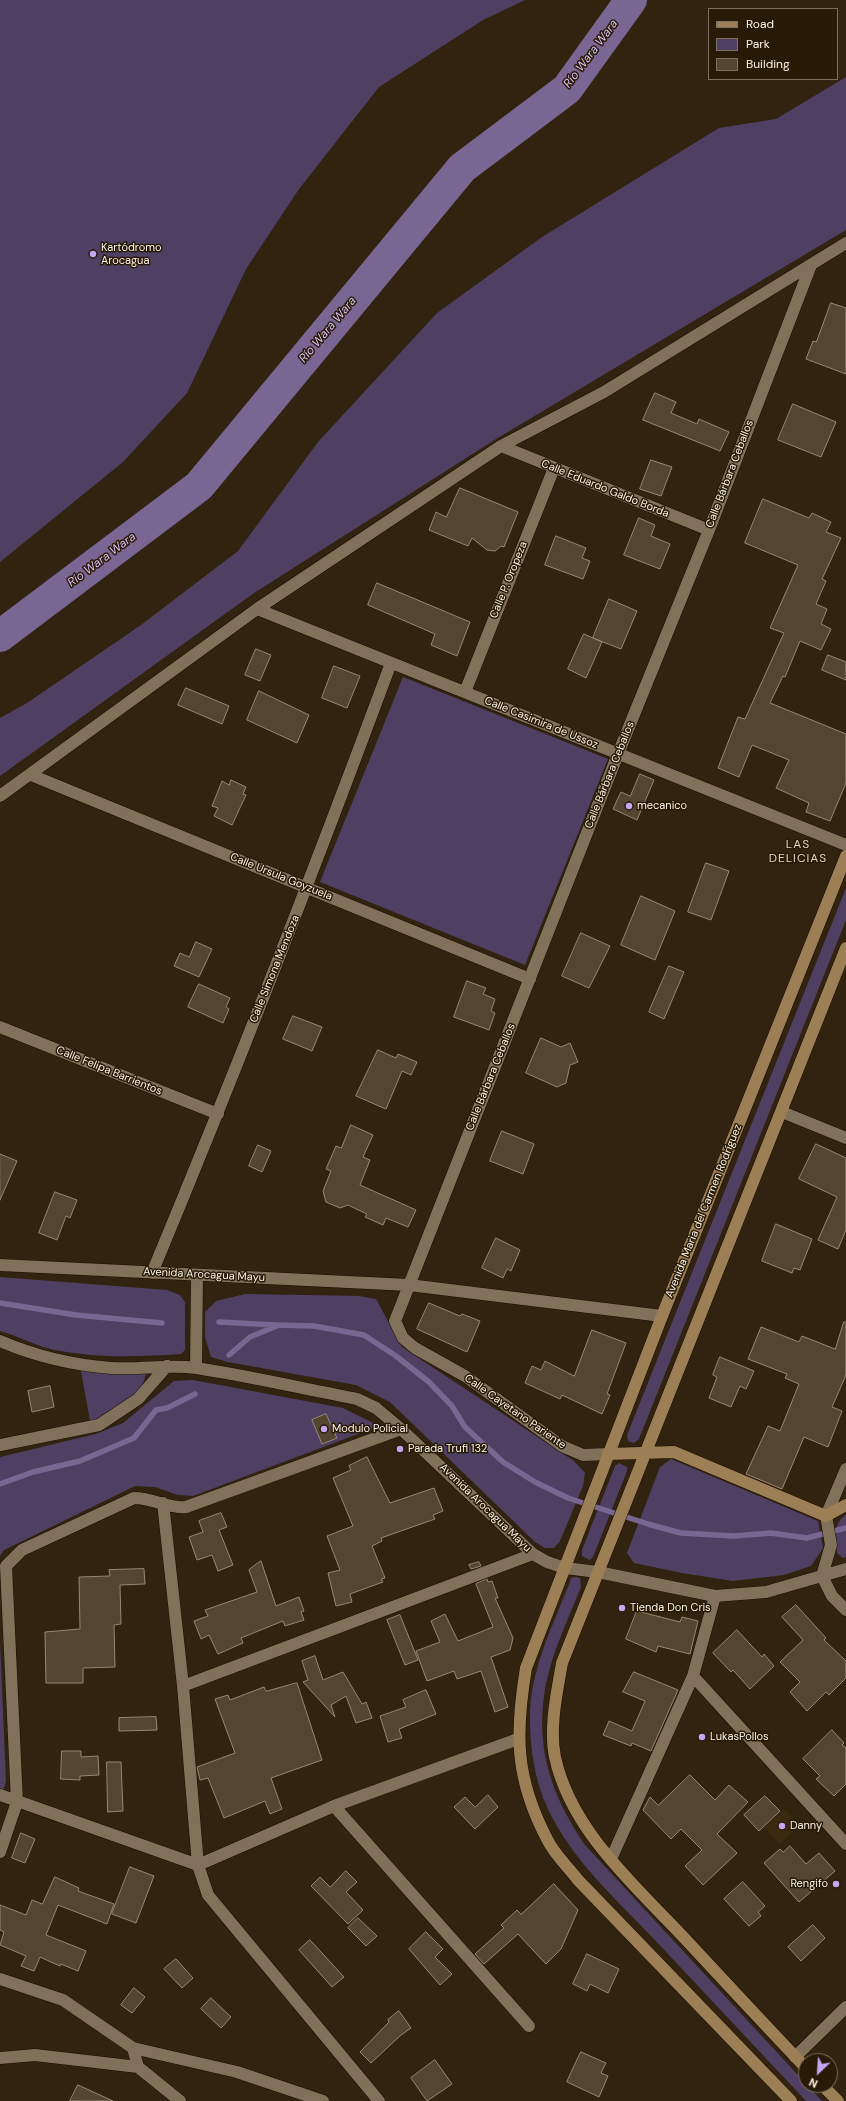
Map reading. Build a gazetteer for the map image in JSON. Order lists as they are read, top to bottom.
{
  "streets": {
    "street": [
      "Calle Bárbara Ceballos",
      "Calle Eduardo Galdo Borda",
      "Calle P. Oropeza",
      "Calle Casimira de Ussoz",
      "Calle Ursula Goyzuela",
      "Calle Simona Mendoza",
      "Calle Felipa Barrientos",
      "Avenida Maria del Carmen Rodríguez",
      "Avenida Arocagua Mayu",
      "Calle Cayetano Pariente"
    ]
  },
  "crossings": [
    ["Calle Bárbara Ceballos", "Calle Eduardo Galdo Borda"],
    ["Calle Bárbara Ceballos", "Calle Casimira de Ussoz"],
    ["Calle Bárbara Ceballos", "Calle Ursula Goyzuela"],
    ["Calle Bárbara Ceballos", "Avenida Arocagua Mayu"],
    ["Calle Bárbara Ceballos", "Calle Cayetano Pariente"],
    ["Calle Eduardo Galdo Borda", "Calle P. Oropeza"],
    ["Calle P. Oropeza", "Calle Casimira de Ussoz"],
    ["Calle Casimira de Ussoz", "Calle Simona Mendoza"],
    ["Calle Ursula Goyzuela", "Calle Simona Mendoza"],
    ["Calle Simona Mendoza", "Calle Felipa Barrientos"],
    ["Calle Simona Mendoza", "Avenida Arocagua Mayu"],
    ["Avenida Maria del Carmen Rodríguez", "Avenida Arocagua Mayu"],
    ["Avenida Maria del Carmen Rodríguez", "Calle Cayetano Pariente"],
    ["Avenida Arocagua Mayu", "Calle Cayetano Pariente"]
  ],
  "districts": ["LAS DELICIAS"],
  "water": ["Río Wara Wara"],
  "places": [
    "Kartódromo Arocagua",
    "mecanico",
    "Modulo Policial",
    "Parada Trufi 132",
    "Tienda Don Cris",
    "LukasPollos",
    "Danny",
    "Rengifo"
  ],
  "legend": ["Road", "Park", "Building"],
  "north": "bottom left"
}
